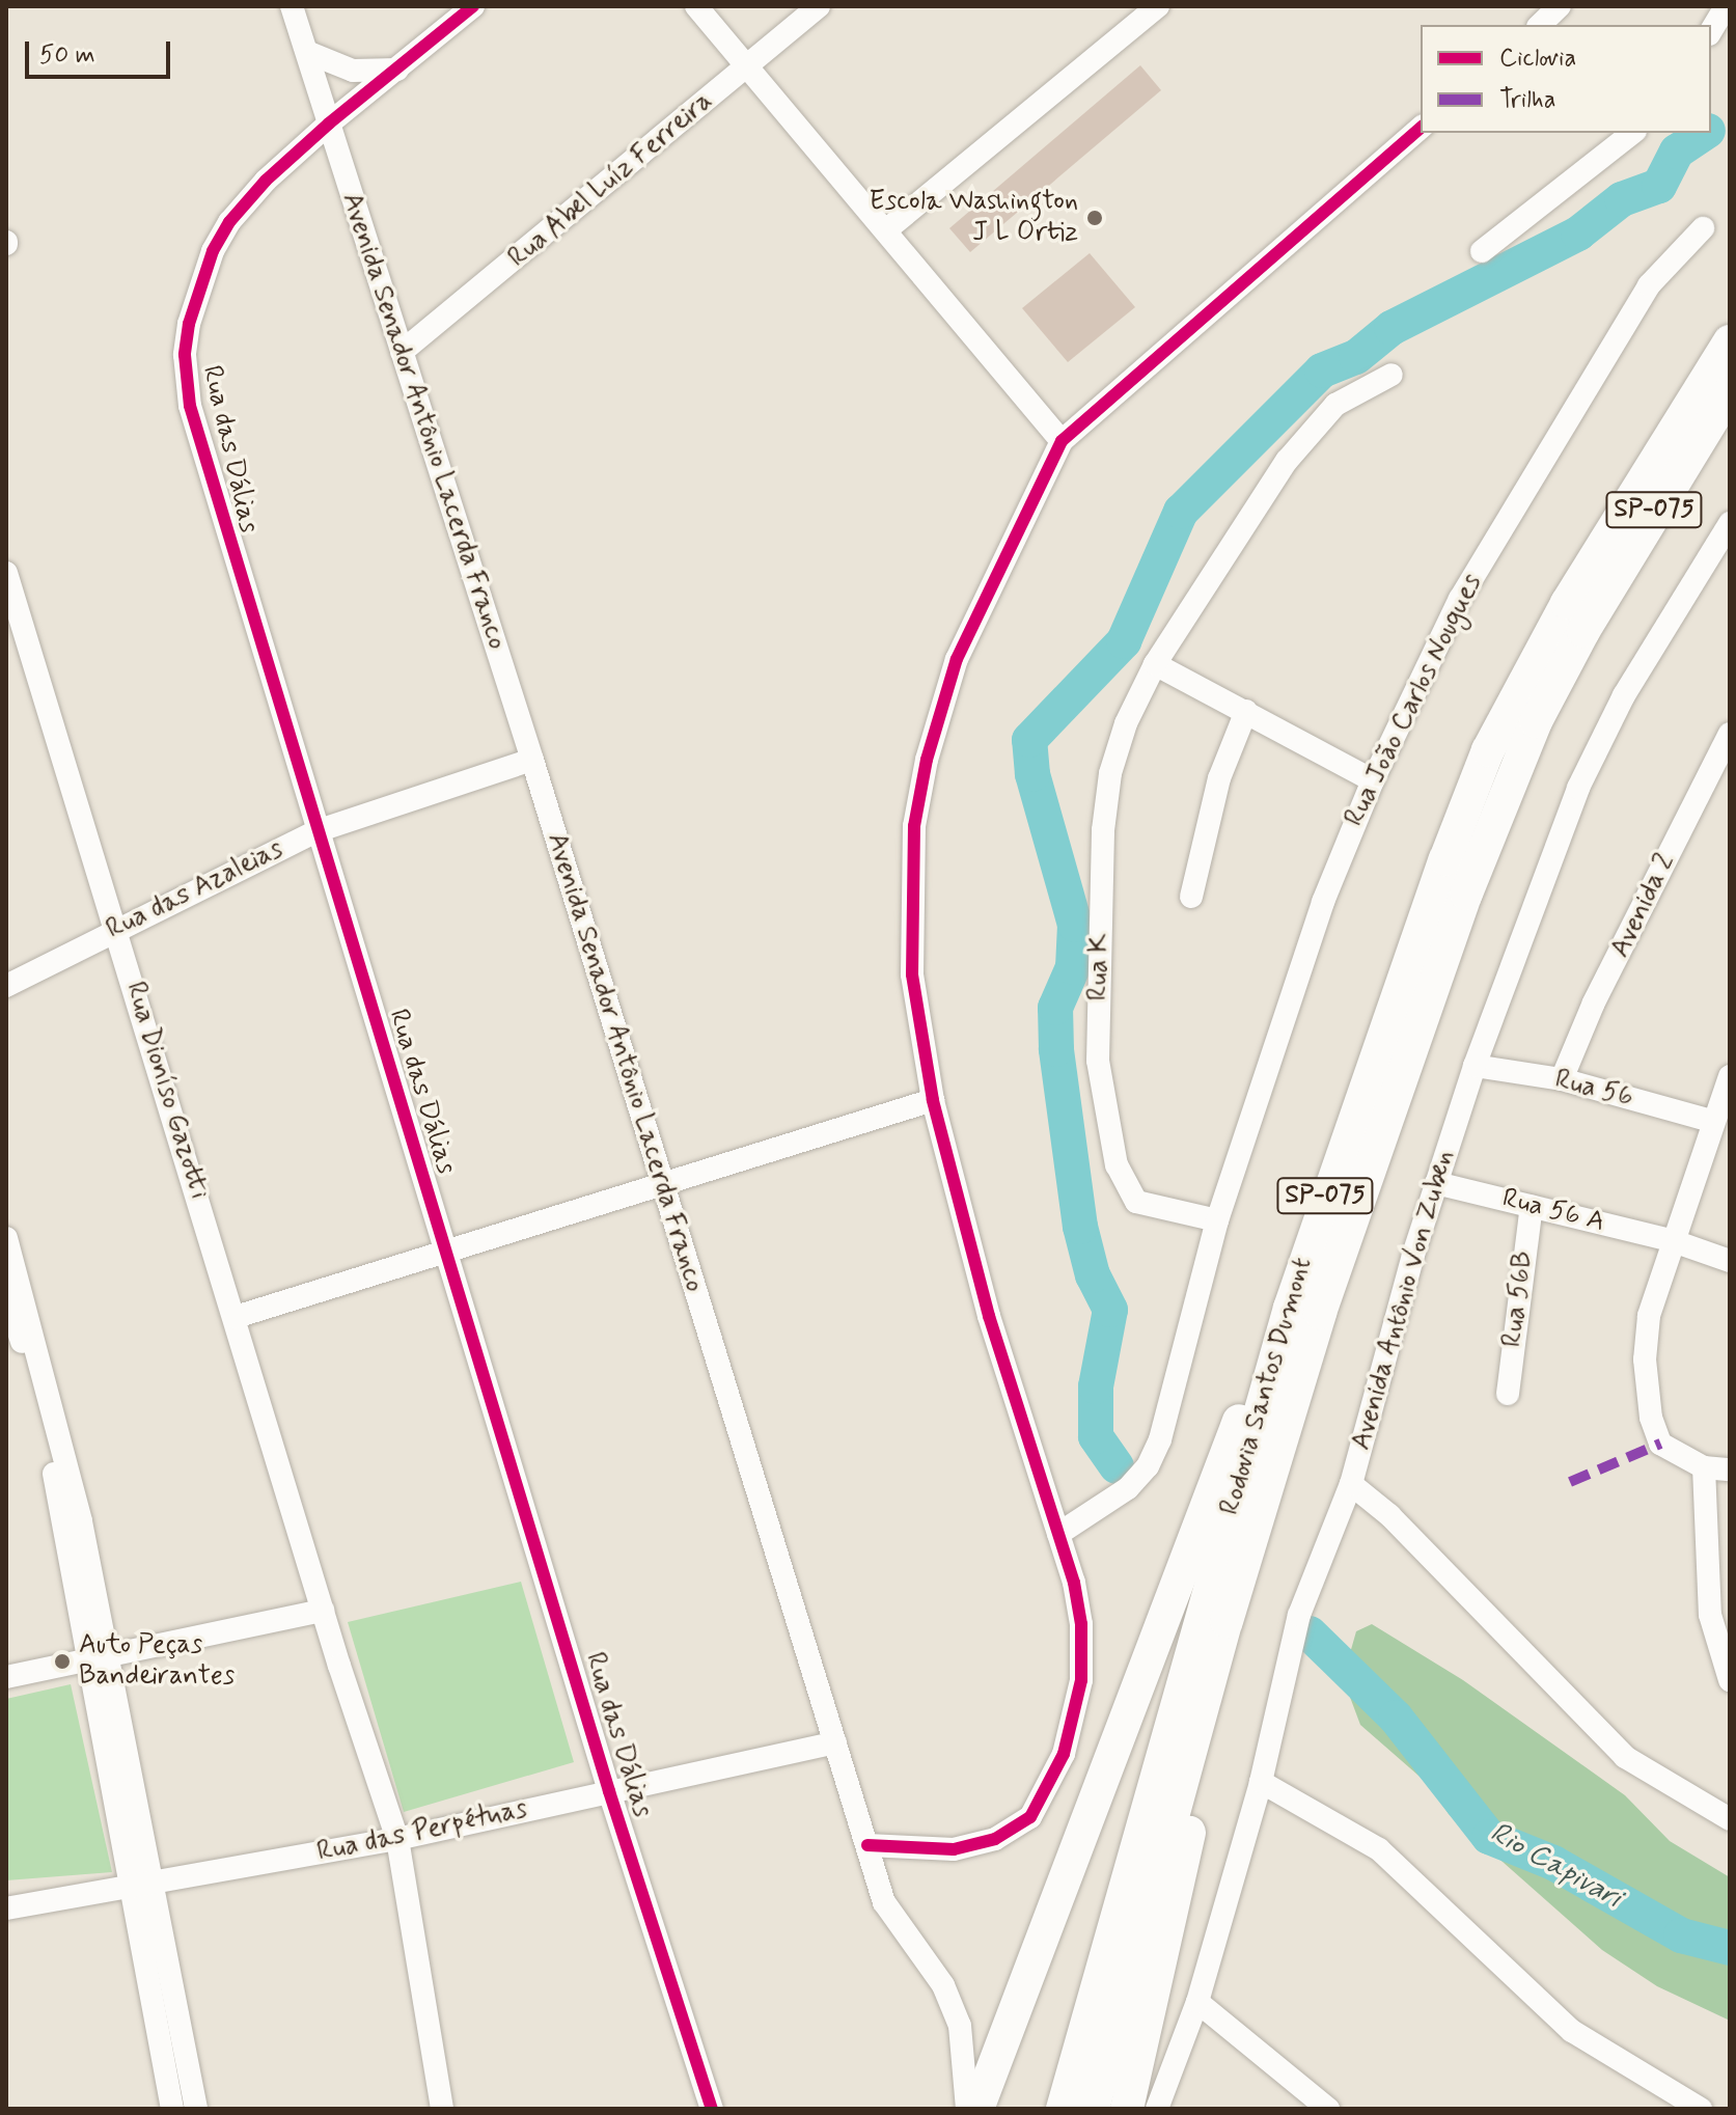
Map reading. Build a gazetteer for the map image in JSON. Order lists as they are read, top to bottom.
{
  "streets": {
    "highway": ["SP-075", "Rodovia Santos Dumont"],
    "street": [
      "Rua Abel Luíz Ferreira",
      "Avenida Senador Antônio Lacerda Franco",
      "Rua das Dálias",
      "Rua João Carlos Nougues",
      "Rua das Azaleias",
      "Avenida 2",
      "Rua K",
      "Rua 56",
      "Rua Dioníso Gazotti",
      "Rua 56 A",
      "Rua 56B",
      "Avenida Antônio Von Zuben",
      "Rua das Perpétuas"
    ]
  },
  "crossings": [
    ["Rua Abel Luíz Ferreira", "Avenida Senador Antônio Lacerda Franco"],
    ["Avenida Senador Antônio Lacerda Franco", "Rua das Dálias"],
    ["Avenida Senador Antônio Lacerda Franco", "Rua das Azaleias"],
    ["Avenida Senador Antônio Lacerda Franco", "Rua das Perpétuas"],
    ["Rua das Dálias", "Rua das Azaleias"],
    ["Rua das Dálias", "Rua das Perpétuas"],
    ["Rua João Carlos Nougues", "Rua K"],
    ["Rua das Azaleias", "Rua Dioníso Gazotti"],
    ["Avenida 2", "Rua 56"],
    ["Rua 56", "Avenida Antônio Von Zuben"],
    ["Rua Dioníso Gazotti", "Rua das Perpétuas"],
    ["Rua 56 A", "Rua 56B"],
    ["Rua 56 A", "Avenida Antônio Von Zuben"]
  ],
  "water": ["Rio Capivari"],
  "places": ["Escola Washington J L Ortiz", "Auto Peças Bandeirantes"],
  "legend": ["Ciclovia", "Trilha"],
  "scale_bar": "50 m"
}
